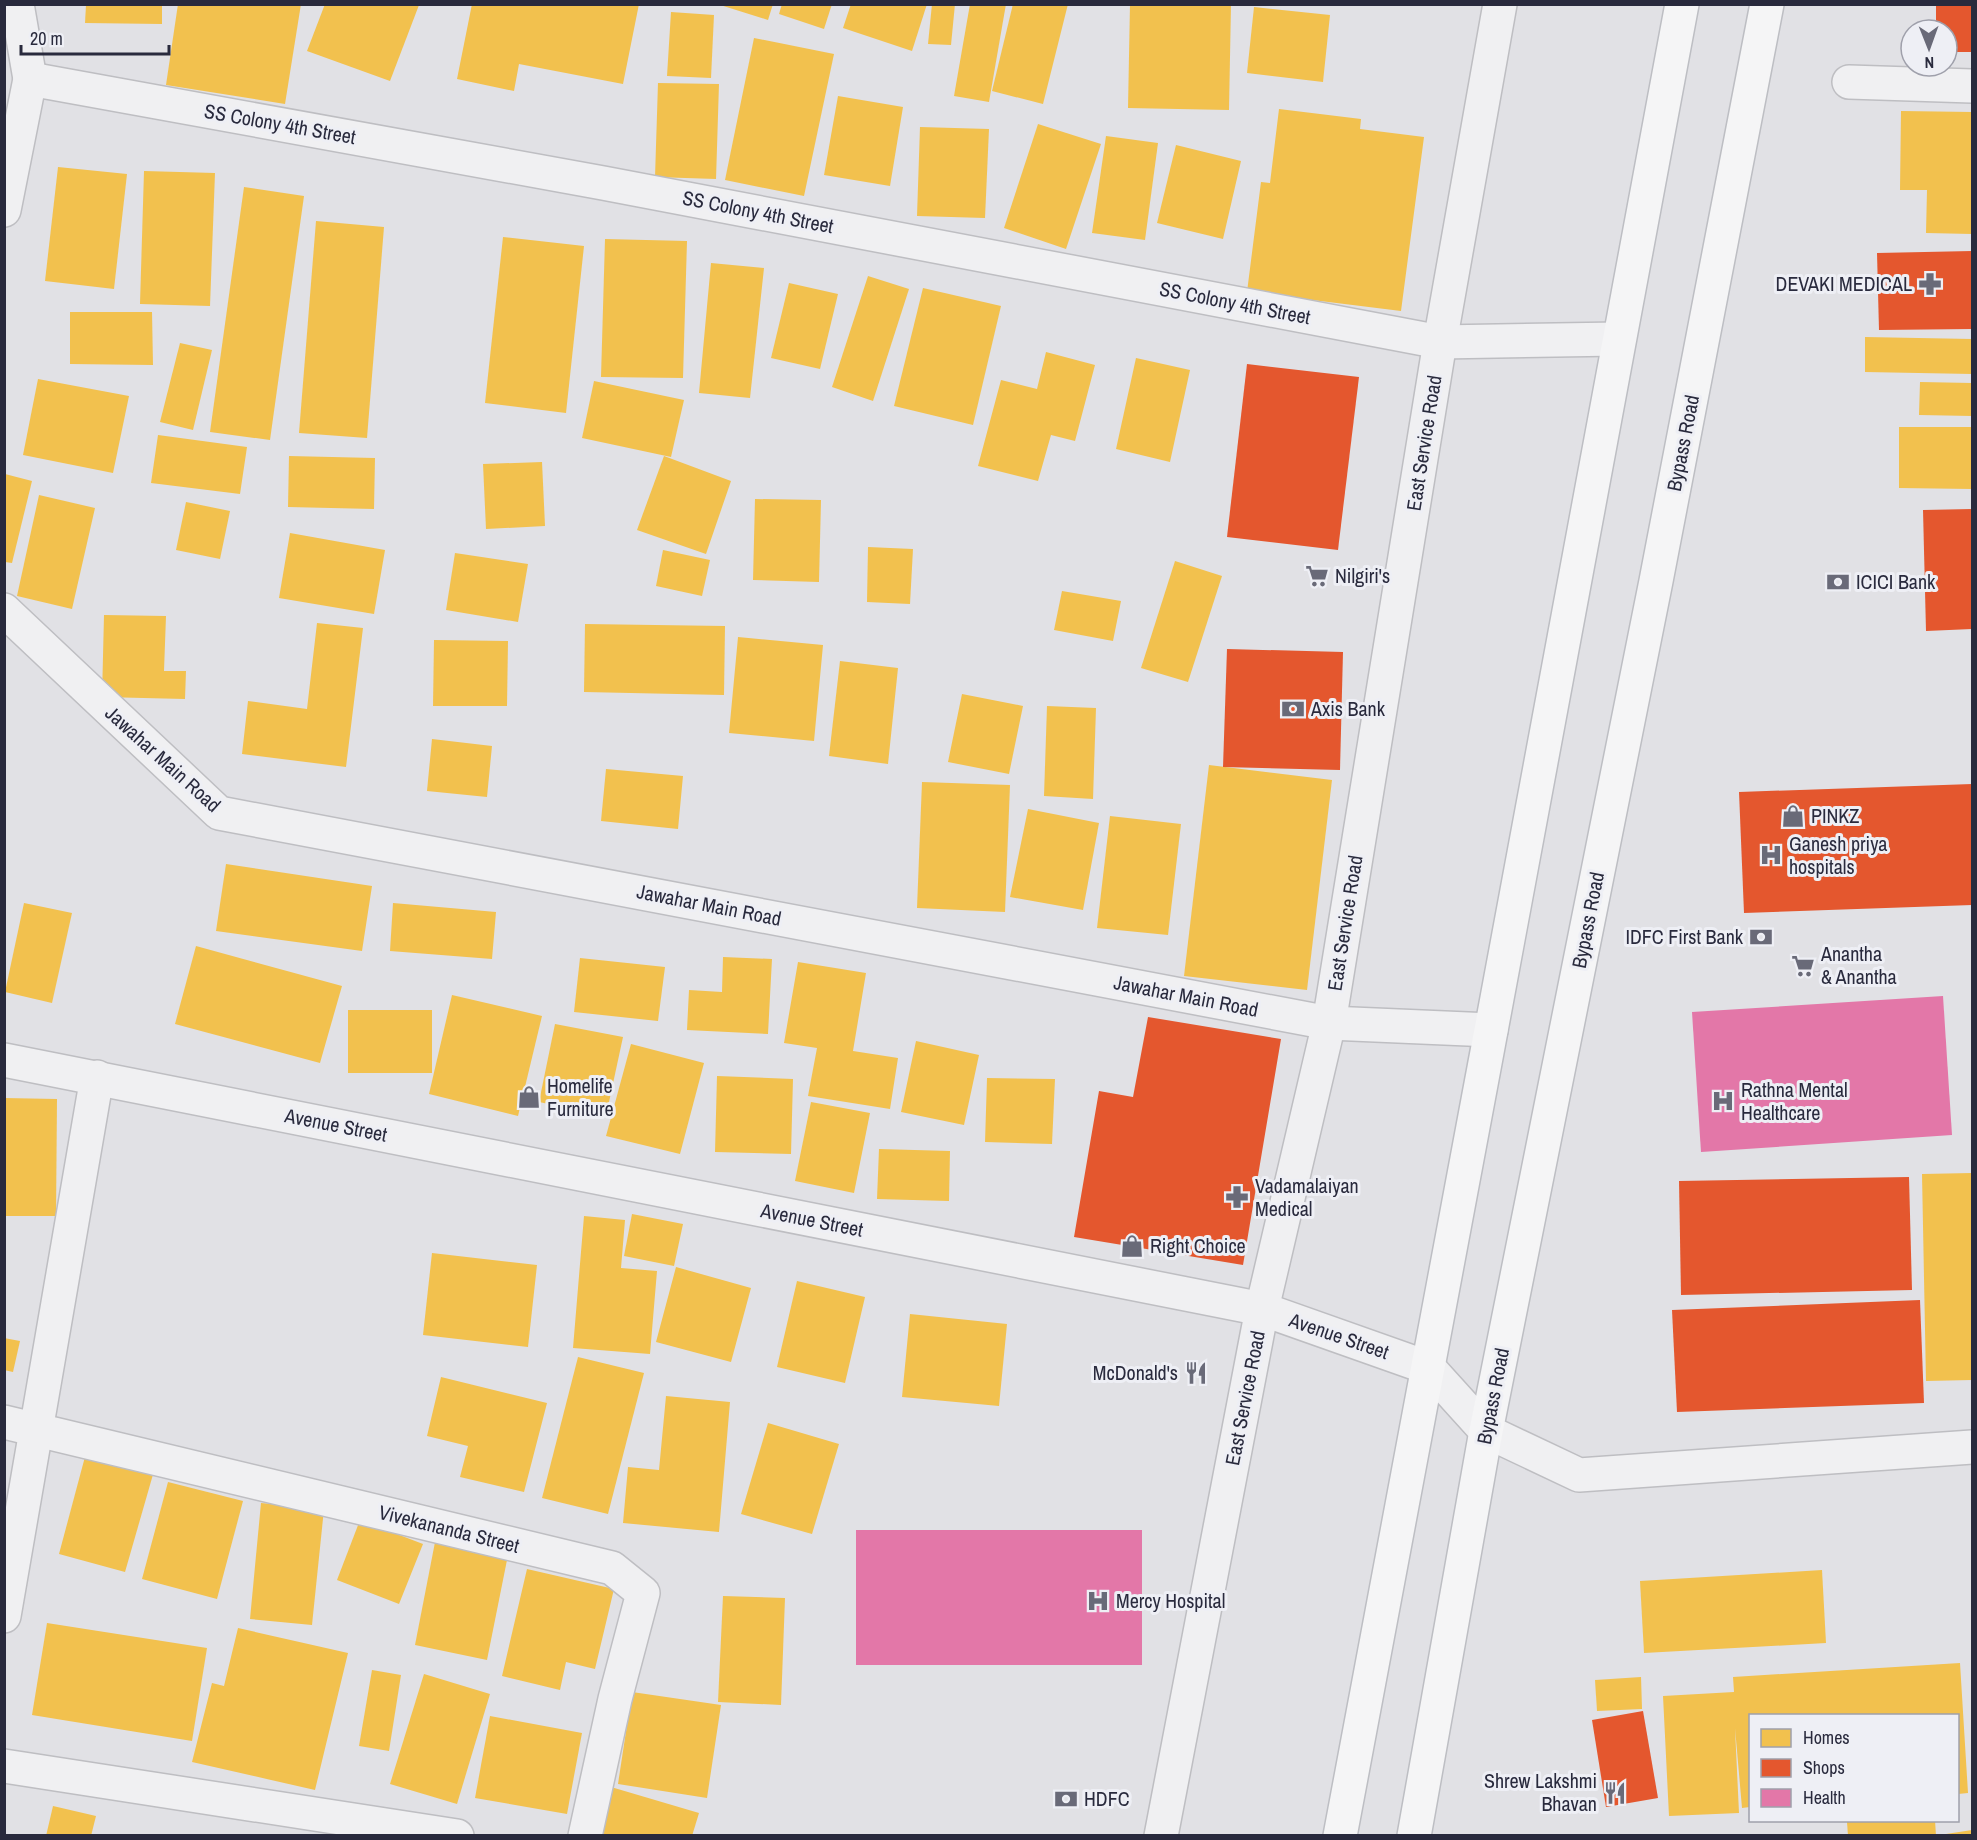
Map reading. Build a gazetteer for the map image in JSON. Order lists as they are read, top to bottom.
{
  "streets": {
    "main road": ["Bypass Road"],
    "street": [
      "SS Colony 4th Street",
      "East Service Road",
      "Jawahar Main Road",
      "Avenue Street",
      "Vivekananda Street"
    ]
  },
  "crossings": [
    ["SS Colony 4th Street", "East Service Road"],
    ["East Service Road", "Jawahar Main Road"],
    ["East Service Road", "Avenue Street"],
    ["Bypass Road", "Avenue Street"]
  ],
  "places": {
    "pharmacy": ["DEVAKI MEDICAL", "Vadamalaiyan Medical"],
    "supermarket": ["Nilgiri's", "Anantha & Anantha"],
    "bank": [
      "ICICI Bank",
      "Axis Bank",
      "IDFC First Bank",
      "HDFC"
    ],
    "shop": ["PINKZ", "Homelife Furniture", "Right Choice"],
    "hospital": ["Ganesh priya hospitals", "Rathna Mental Healthcare", "Mercy Hospital"],
    "restaurant": ["McDonald's", "Shrew Lakshmi Bhavan"]
  },
  "legend": ["Homes", "Shops", "Health"],
  "scale_bar": "20 m",
  "north": "bottom"
}
